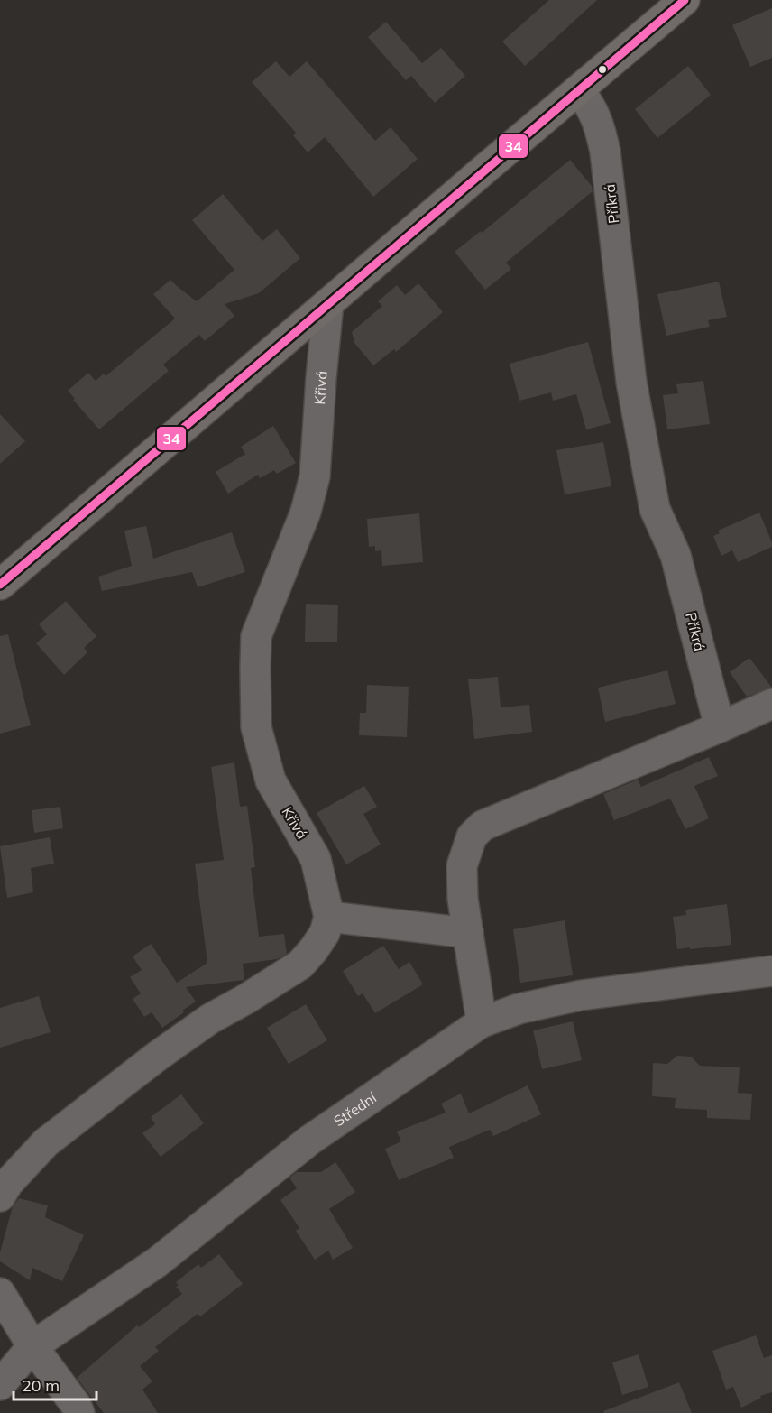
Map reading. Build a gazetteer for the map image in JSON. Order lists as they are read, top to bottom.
{
  "streets": {
    "street": ["Příkrá", "Křivá", "Střední"]
  },
  "lines": ["transit line 34"],
  "scale_bar": "20 m"
}
